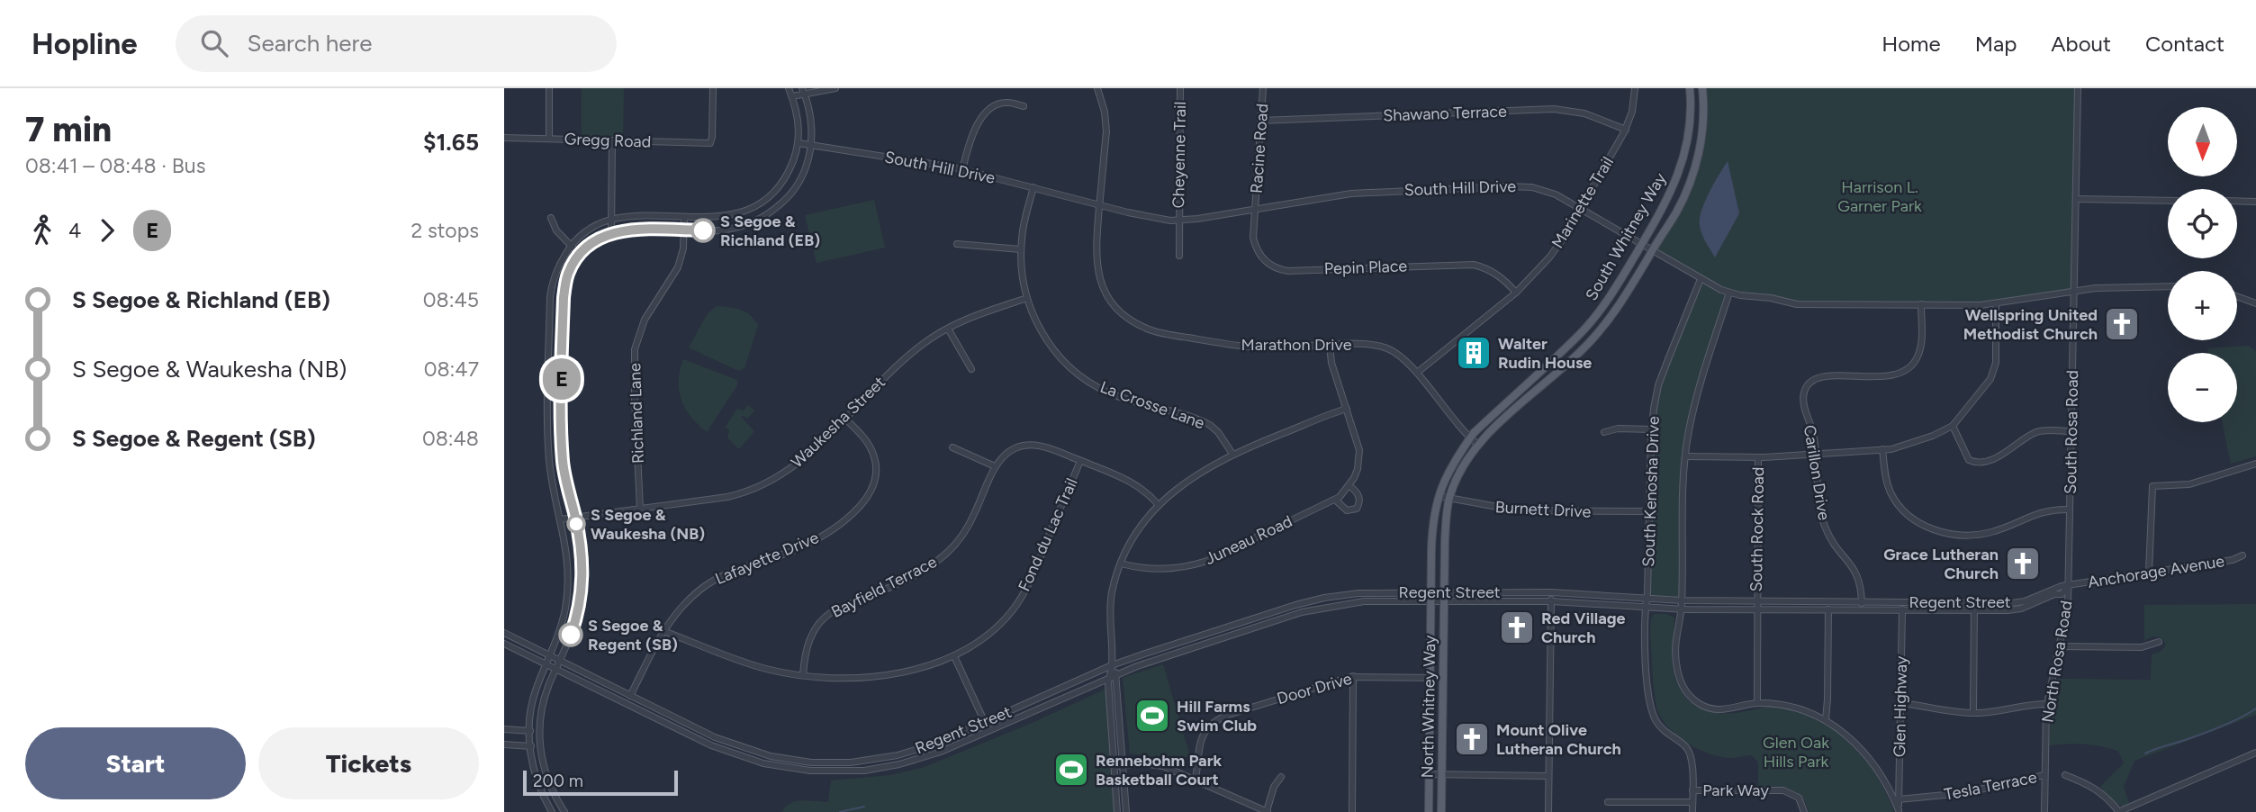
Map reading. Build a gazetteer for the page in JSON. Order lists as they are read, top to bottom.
{
  "streets": {
    "main road": ["South Whitney Way", "North Whitney Way"],
    "street": [
      "Shawano Terrace",
      "Gregg Road",
      "Racine Road",
      "Cheyenne Trail",
      "South Hill Drive",
      "Marinette Trail",
      "Pepin Place",
      "Marathon Drive",
      "La Crosse Lane",
      "Richland Lane",
      "Waukesha Street",
      "South Rosa Road",
      "Carillon Drive",
      "South Kenosha Drive",
      "Burnett Drive",
      "South Rock Road",
      "Fond du Lac Trail",
      "Juneau Road",
      "Lafayette Drive",
      "Anchorage Avenue",
      "Bayfield Terrace",
      "Regent Street",
      "North Rosa Road",
      "Door Drive",
      "Glen Highway",
      "Tesla Terrace",
      "Park Way"
    ]
  },
  "crossings": [
    ["Shawano Terrace", "Racine Road"],
    ["Shawano Terrace", "Marinette Trail"],
    ["Racine Road", "South Hill Drive"],
    ["Racine Road", "Pepin Place"],
    ["Cheyenne Trail", "South Hill Drive"],
    ["South Hill Drive", "Marinette Trail"],
    ["South Hill Drive", "South Whitney Way"],
    ["South Hill Drive", "Pepin Place"],
    ["South Hill Drive", "Marathon Drive"],
    ["South Hill Drive", "La Crosse Lane"],
    ["South Hill Drive", "South Rosa Road"],
    ["South Hill Drive", "Carillon Drive"],
    ["South Hill Drive", "South Kenosha Drive"],
    ["Marinette Trail", "Pepin Place"],
    ["Marinette Trail", "Marathon Drive"],
    ["South Whitney Way", "Marathon Drive"],
    ["South Whitney Way", "Burnett Drive"],
    ["South Whitney Way", "Regent Street"],
    ["South Whitney Way", "North Whitney Way"],
    ["Marathon Drive", "Juneau Road"],
    ["La Crosse Lane", "Waukesha Street"],
    ["Richland Lane", "Waukesha Street"],
    ["Waukesha Street", "Lafayette Drive"],
    ["South Rosa Road", "Anchorage Avenue"],
    ["South Rosa Road", "Regent Street"],
    ["South Rosa Road", "North Rosa Road"],
    ["Carillon Drive", "Regent Street"],
    ["South Kenosha Drive", "Burnett Drive"],
    ["South Kenosha Drive", "South Rock Road"],
    ["South Kenosha Drive", "Regent Street"],
    ["South Kenosha Drive", "Park Way"],
    ["South Rock Road", "Regent Street"],
    ["Fond du Lac Trail", "Lafayette Drive"],
    ["Fond du Lac Trail", "Bayfield Terrace"],
    ["Lafayette Drive", "Regent Street"],
    ["Anchorage Avenue", "Regent Street"],
    ["Anchorage Avenue", "North Rosa Road"],
    ["Regent Street", "North Rosa Road"],
    ["Regent Street", "North Whitney Way"],
    ["Regent Street", "Glen Highway"],
    ["North Rosa Road", "Tesla Terrace"],
    ["Door Drive", "North Whitney Way"],
    ["Glen Highway", "Tesla Terrace"]
  ],
  "parks": ["Harrison L. Garner Park", "Glen Oak Hills Park"],
  "places": {
    "other": ["S Segoe & Richland (EB)", "S Segoe & Waukesha (NB)", "S Segoe & Regent (SB)"],
    "church": [
      "Wellspring United Methodist Church",
      "Grace Lutheran Church",
      "Red Village Church",
      "Mount Olive Lutheran Church"
    ],
    "building": ["Walter Rudin House"],
    "sports": ["Hill Farms Swim Club", "Rennebohm Park Basketball Court"]
  },
  "lines": ["bus line E"],
  "scale_bar": "200 m",
  "north": "bottom",
  "page": {
    "header": "Hopline",
    "search": "Search here",
    "nav": [
      "Home",
      "Map",
      "About",
      "Contact"
    ],
    "heading": ["7 min", "08:41 – 08:48 · Bus", "$1.65"],
    "on_map": "E",
    "map_buttons": ["+", "−"],
    "legs": ["4", "E", "2 stops"],
    "list": [
      {
        "name": "S Segoe & Richland (EB)",
        "value": "08:45"
      },
      {
        "name": "S Segoe & Waukesha (NB)",
        "value": "08:47"
      },
      {
        "name": "S Segoe & Regent (SB)",
        "value": "08:48"
      }
    ],
    "buttons": ["Start", "Tickets"],
    "scale": "200 m"
  }
}
